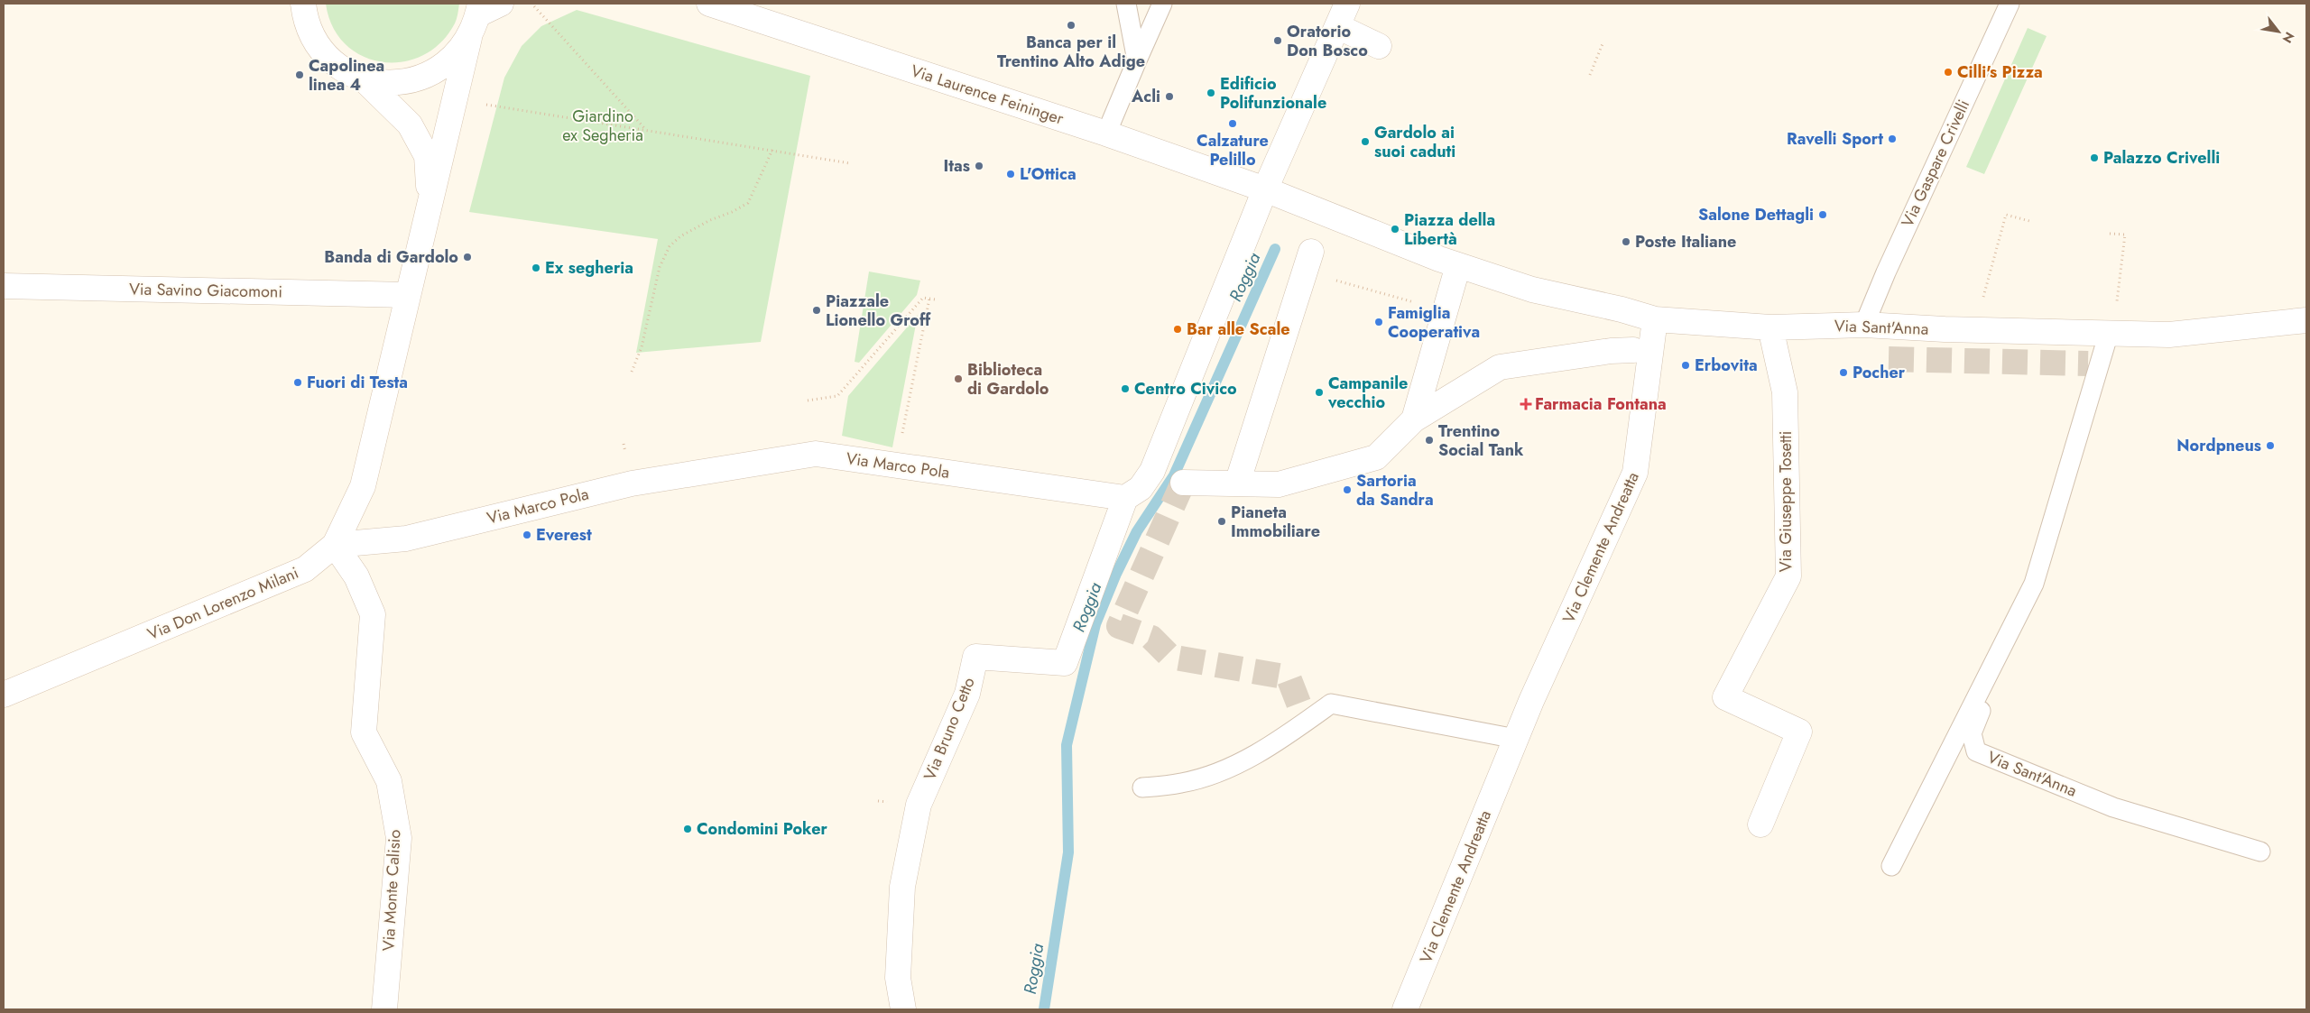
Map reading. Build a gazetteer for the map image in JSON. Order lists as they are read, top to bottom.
{
  "streets": {
    "street": [
      "Via Laurence Feininger",
      "Via Savino Giacomoni",
      "Via Sant'Anna",
      "Via Marco Pola",
      "Via Giuseppe Tosetti",
      "Via Clemente Andreatta",
      "Via Don Lorenzo Milani",
      "Via Bruno Cetto",
      "Via Monte Calisio"
    ],
    "lane": ["Via Gaspare Crivelli"]
  },
  "crossings": [
    ["Via Gaspare Crivelli", "Via Sant'Anna"],
    ["Via Savino Giacomoni", "Via Don Lorenzo Milani"],
    ["Via Sant'Anna", "Via Giuseppe Tosetti"],
    ["Via Sant'Anna", "Via Clemente Andreatta"],
    ["Via Marco Pola", "Via Don Lorenzo Milani"],
    ["Via Marco Pola", "Via Bruno Cetto"],
    ["Via Marco Pola", "Via Monte Calisio"],
    ["Via Don Lorenzo Milani", "Via Monte Calisio"]
  ],
  "water": ["Roggia"],
  "parks": ["Giardino ex Segheria"],
  "places": {
    "other": [
      "Banca per il Trentino Alto Adige",
      "Oratorio Don Bosco",
      "Cilli's Pizza",
      "Capolinea linea 4",
      "Edificio Polifunzionale",
      "Acli",
      "Calzature Pelillo",
      "Ravelli Sport",
      "Gardolo ai suoi caduti",
      "Palazzo Crivelli",
      "Itas",
      "L'Ottica",
      "Salone Dettagli",
      "Piazza della Libertà",
      "Poste Italiane",
      "Banda di Gardolo",
      "Ex segheria",
      "Piazzale Lionello Groff",
      "Famiglia Cooperativa",
      "Bar alle Scale",
      "Erbovita",
      "Pocher",
      "Biblioteca di Gardolo",
      "Fuori di Testa",
      "Centro Civico",
      "Campanile vecchio",
      "Trentino Social Tank",
      "Nordpneus",
      "Sartoria da Sandra",
      "Pianeta Immobiliare",
      "Everest",
      "Condomini Poker"
    ],
    "health": ["Farmacia Fontana"]
  },
  "north": "bottom right"
}
